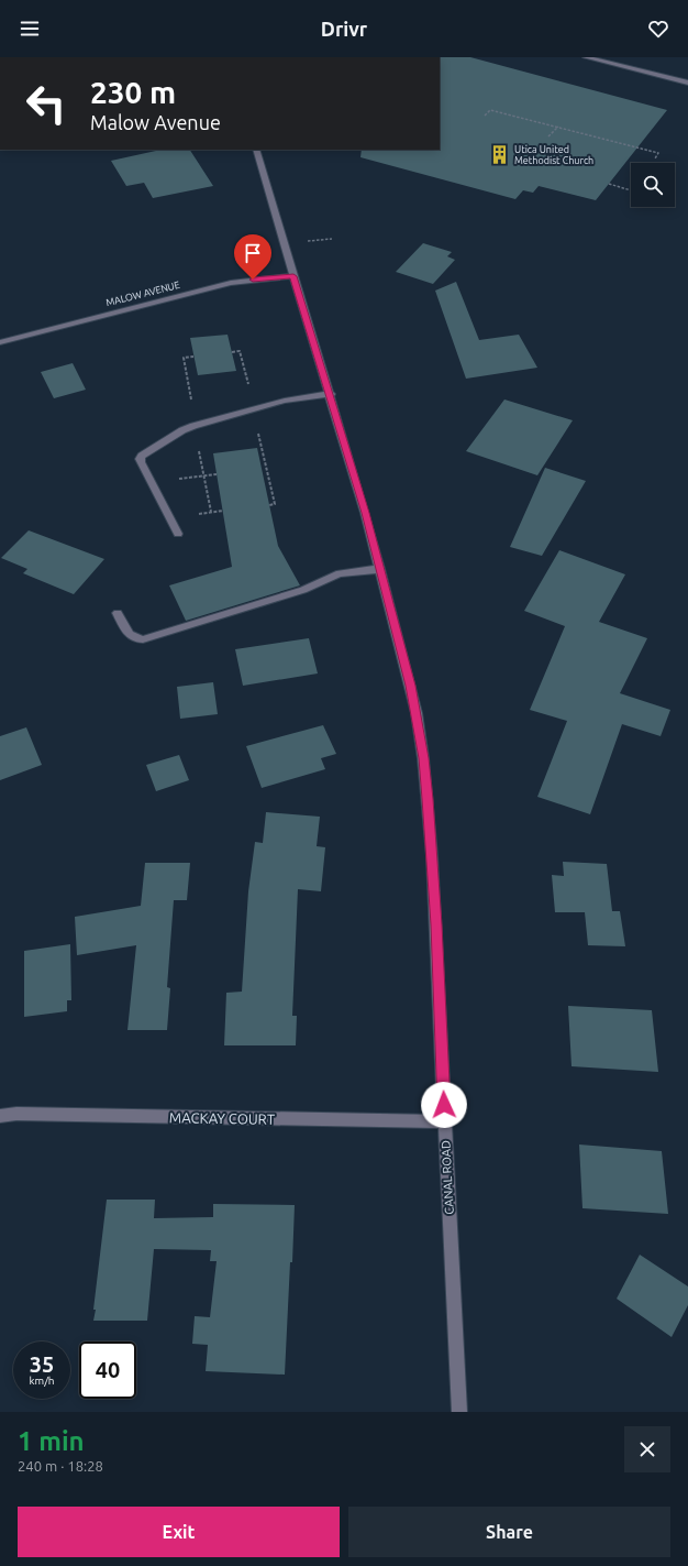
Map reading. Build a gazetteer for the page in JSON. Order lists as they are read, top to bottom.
{
  "streets": {
    "street": ["MALOW AVENUE", "MACKAY COURT", "CANAL ROAD"]
  },
  "crossings": [
    ["MALOW AVENUE", "CANAL ROAD"],
    ["MACKAY COURT", "CANAL ROAD"]
  ],
  "places": {
    "building": ["Utica United Methodist Church"]
  },
  "page": {
    "header": "Drivr",
    "turn": ["230 m", "Malow Avenue"],
    "speed": "35 km/h",
    "limit": "40",
    "heading": ["1 min", "240 m · 18:28"],
    "buttons": ["Exit", "Share"]
  }
}
